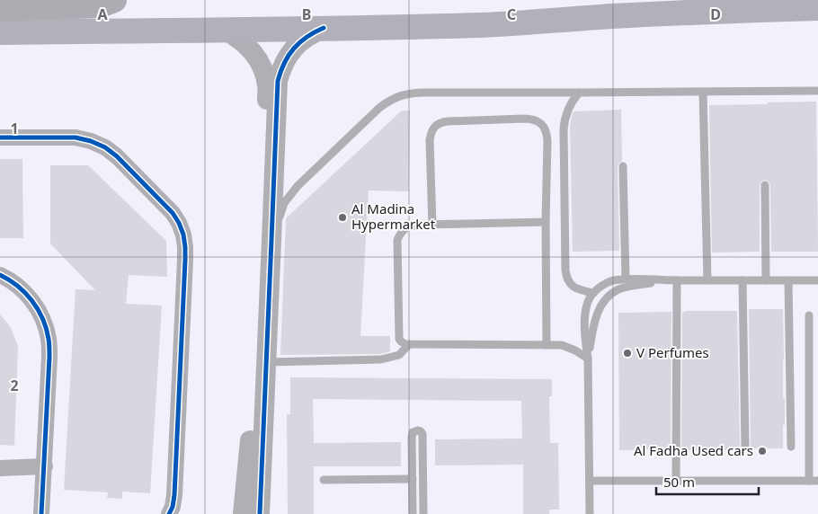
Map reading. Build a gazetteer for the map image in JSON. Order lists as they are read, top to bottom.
{
  "places": ["Al Madina Hypermarket", "V Perfumes", "Al Fadha Used cars"],
  "scale_bar": "50 m",
  "grid": {
    "columns": [
      "A",
      "B",
      "C",
      "D"
    ],
    "rows": ["1", "2"]
  }
}
